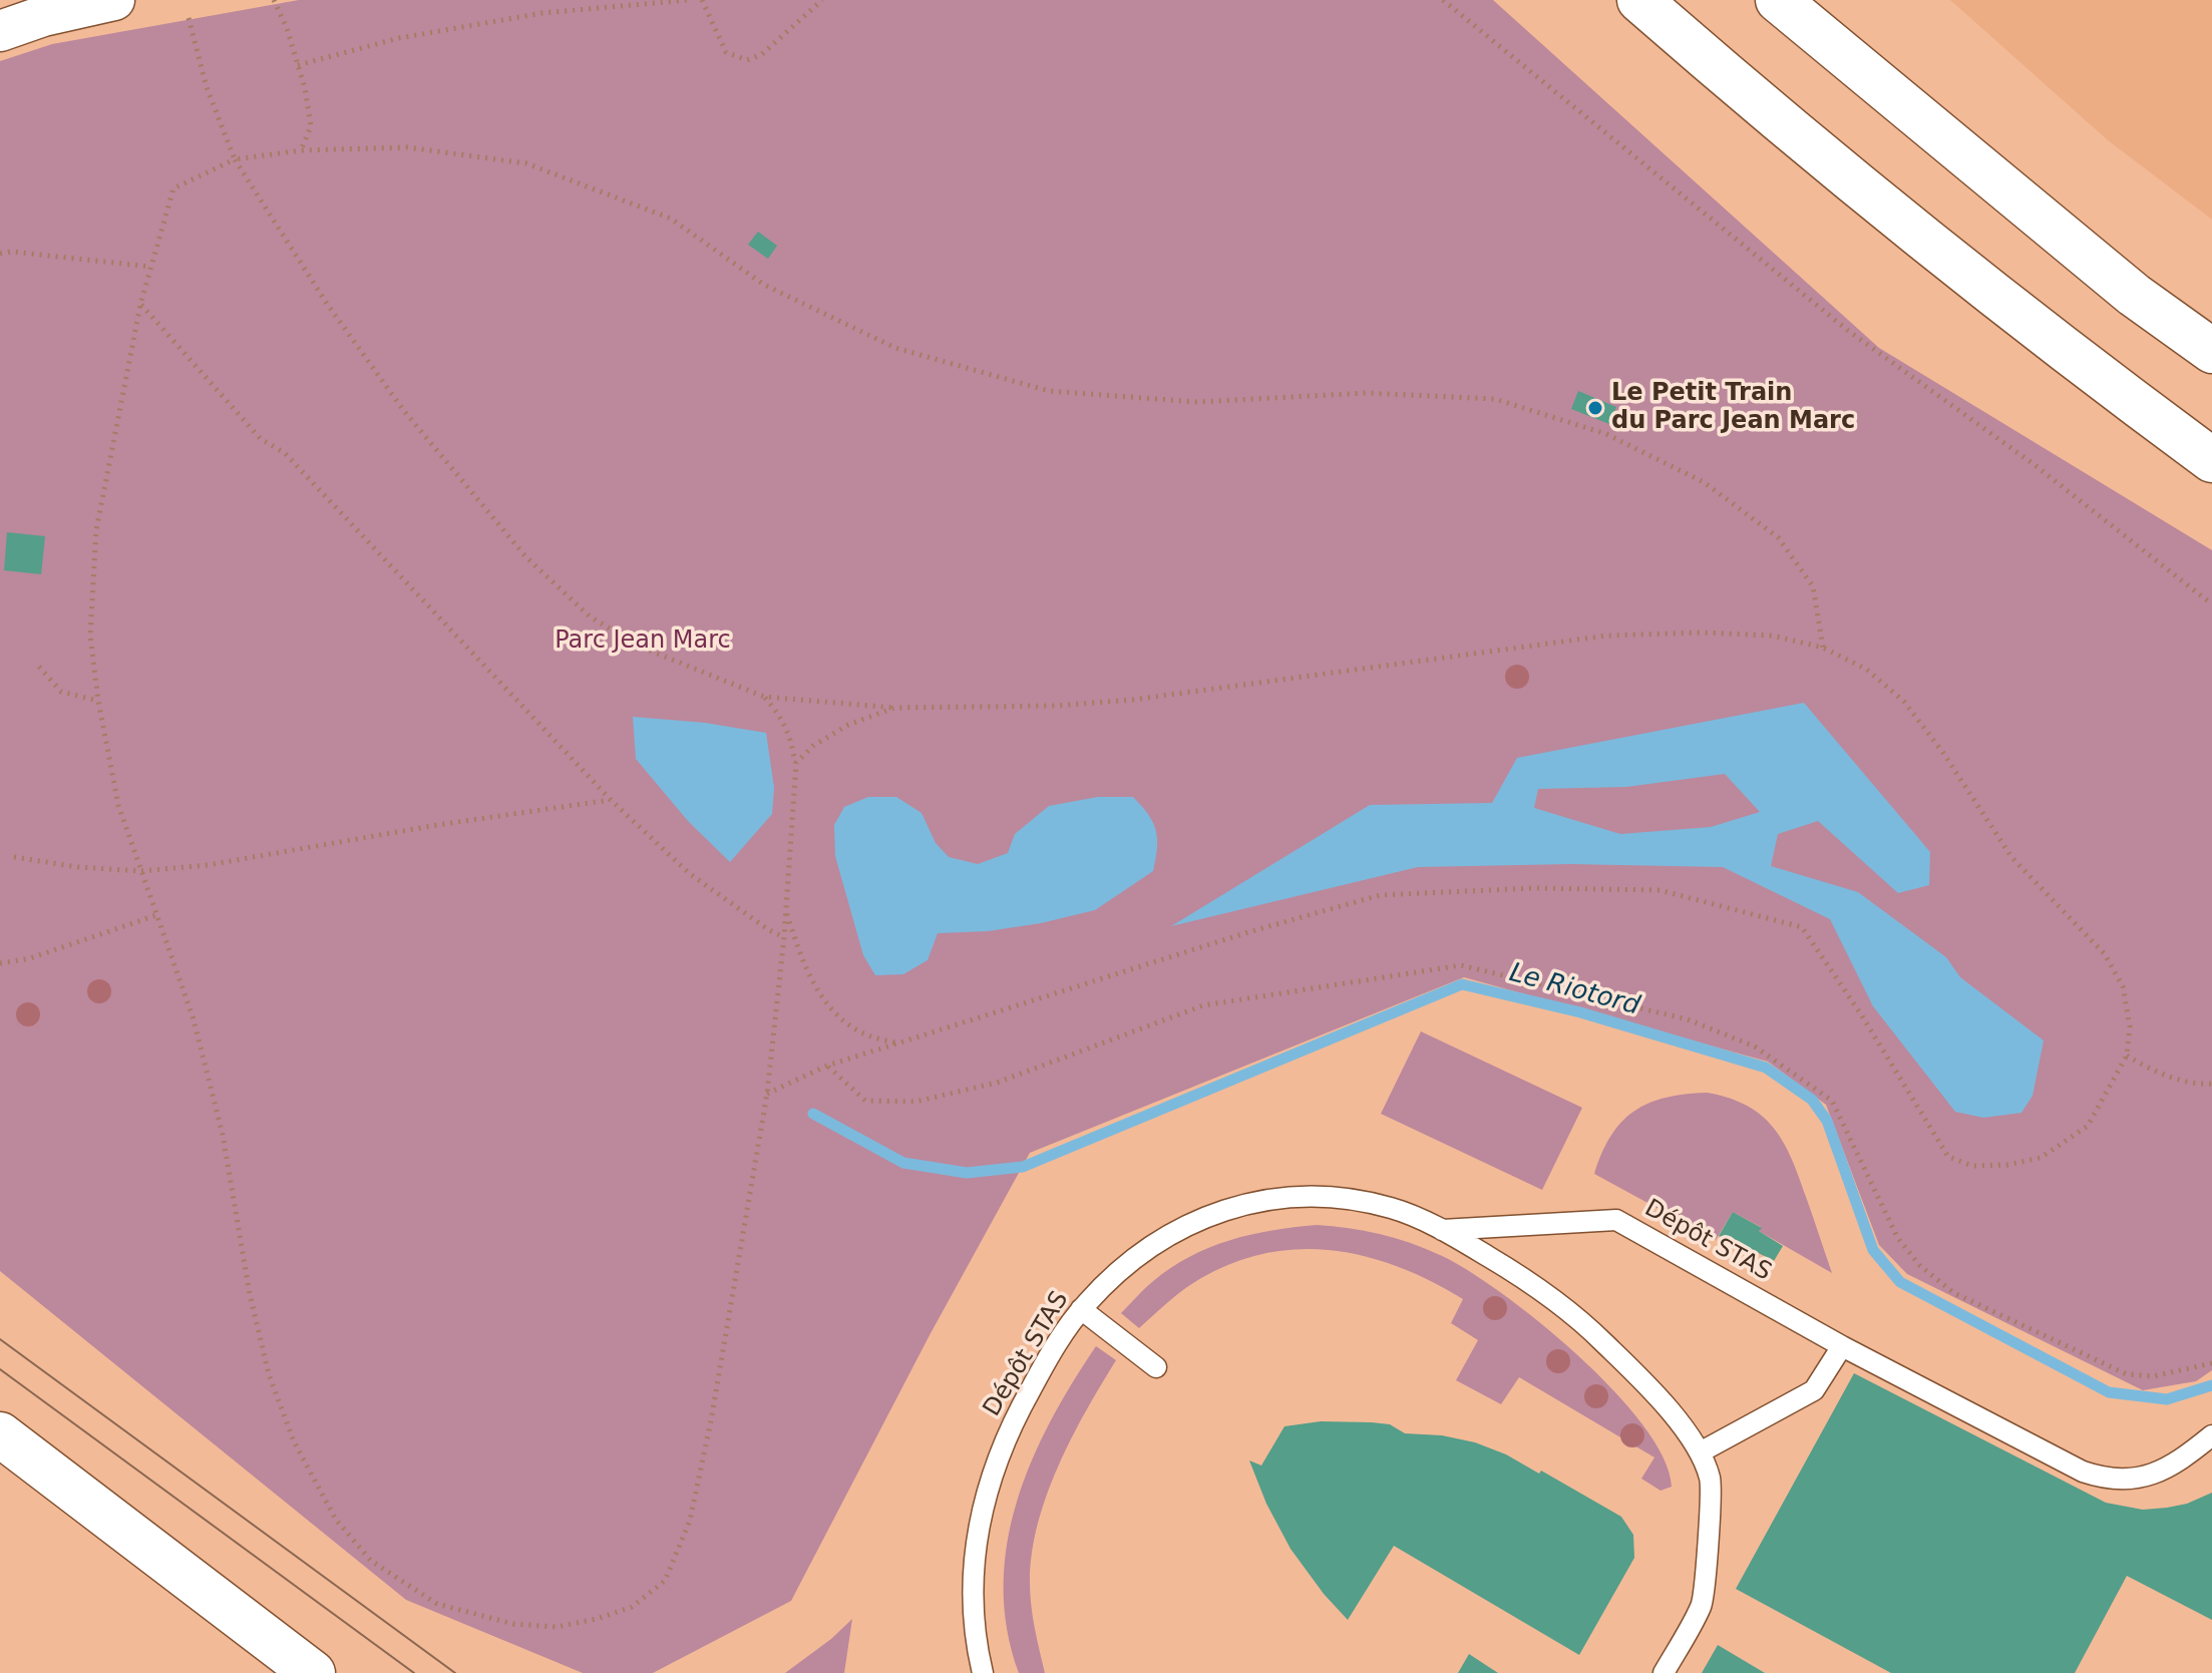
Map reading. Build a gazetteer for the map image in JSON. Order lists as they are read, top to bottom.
{
  "streets": {
    "lane": ["Dépôt STAS"]
  },
  "water": ["Le Riotord"],
  "parks": ["Parc Jean Marc"],
  "places": ["Le Petit Train du Parc Jean Marc"]
}
